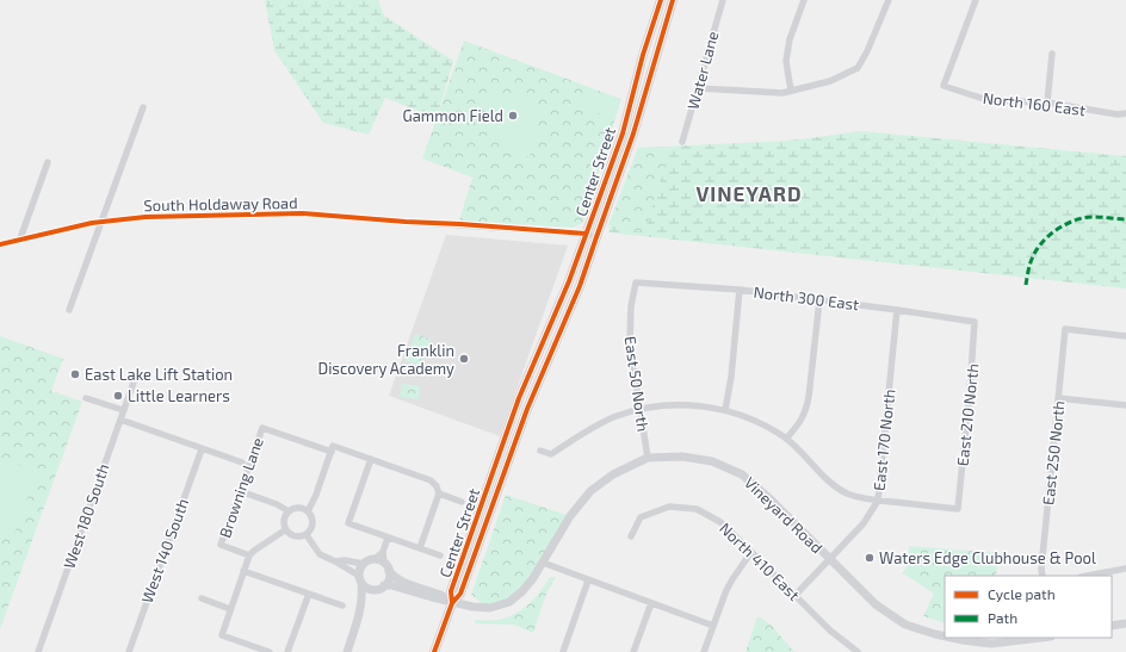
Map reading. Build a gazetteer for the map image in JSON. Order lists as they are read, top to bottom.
{
  "streets": {
    "main road": ["Center Street"],
    "street": [
      "Water Lane",
      "North 160 East",
      "South Holdaway Road",
      "North 300 East",
      "East 50 North",
      "East 210 North",
      "East 170 North",
      "East 250 North",
      "Browning Lane",
      "Vineyard Road",
      "West 180 South",
      "West 140 South",
      "North 410 East"
    ]
  },
  "crossings": [
    ["Center Street", "South Holdaway Road"],
    ["Center Street", "Vineyard Road"],
    ["North 300 East", "East 50 North"],
    ["North 300 East", "East 210 North"],
    ["North 300 East", "East 170 North"],
    ["East 50 North", "Vineyard Road"],
    ["East 210 North", "East 170 North"],
    ["East 170 North", "Vineyard Road"],
    ["East 170 North", "North 410 East"]
  ],
  "districts": ["VINEYARD"],
  "places": [
    "Gammon Field",
    "Franklin Discovery Academy",
    "East Lake Lift Station",
    "Little Learners",
    "Waters Edge Clubhouse & Pool"
  ],
  "legend": ["Cycle path", "Path"]
}
